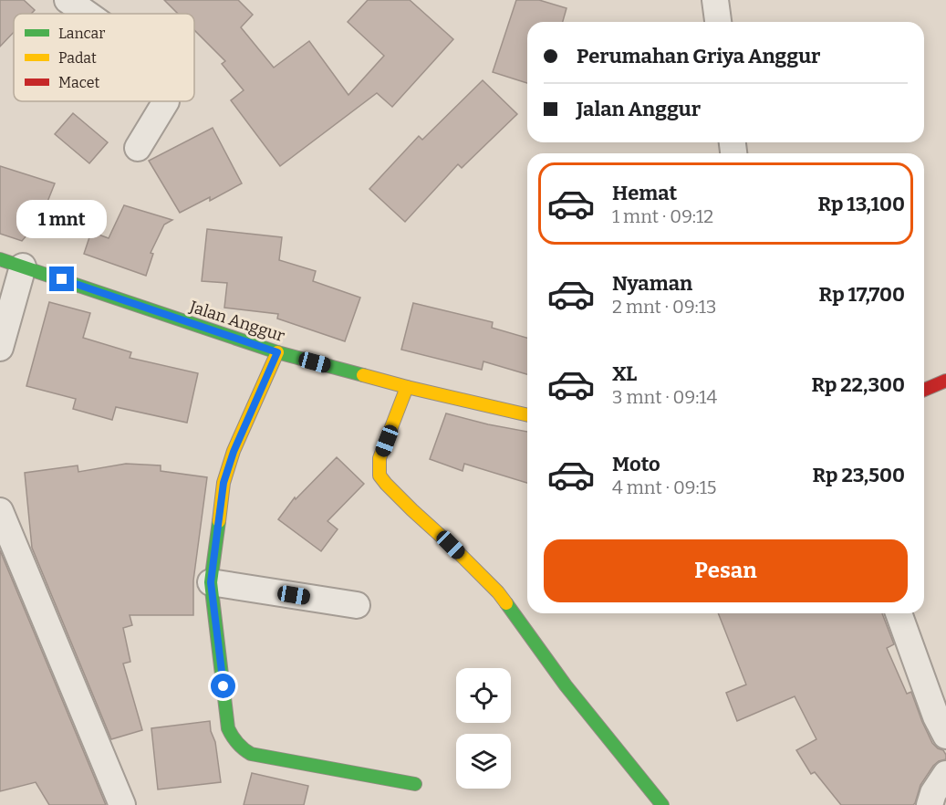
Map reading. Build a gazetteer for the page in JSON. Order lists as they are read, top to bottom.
{
  "streets": {
    "street": ["Jalan Anggur"]
  },
  "legend": ["Lancar", "Padat", "Macet"],
  "page": {
    "banner": ["Perumahan Griya Anggur", "Jalan Anggur"],
    "list": [
      {
        "name": "Hemat",
        "note": "1 mnt · 09:12",
        "value": "Rp 13,100"
      },
      {
        "name": "Nyaman",
        "note": "2 mnt · 09:13",
        "value": "Rp 17,700"
      },
      {
        "name": "XL",
        "note": "3 mnt · 09:14",
        "value": "Rp 22,300"
      },
      {
        "name": "Moto",
        "note": "4 mnt · 09:15",
        "value": "Rp 23,500"
      }
    ],
    "bubble": "1 mnt",
    "buttons": "Pesan"
  }
}
